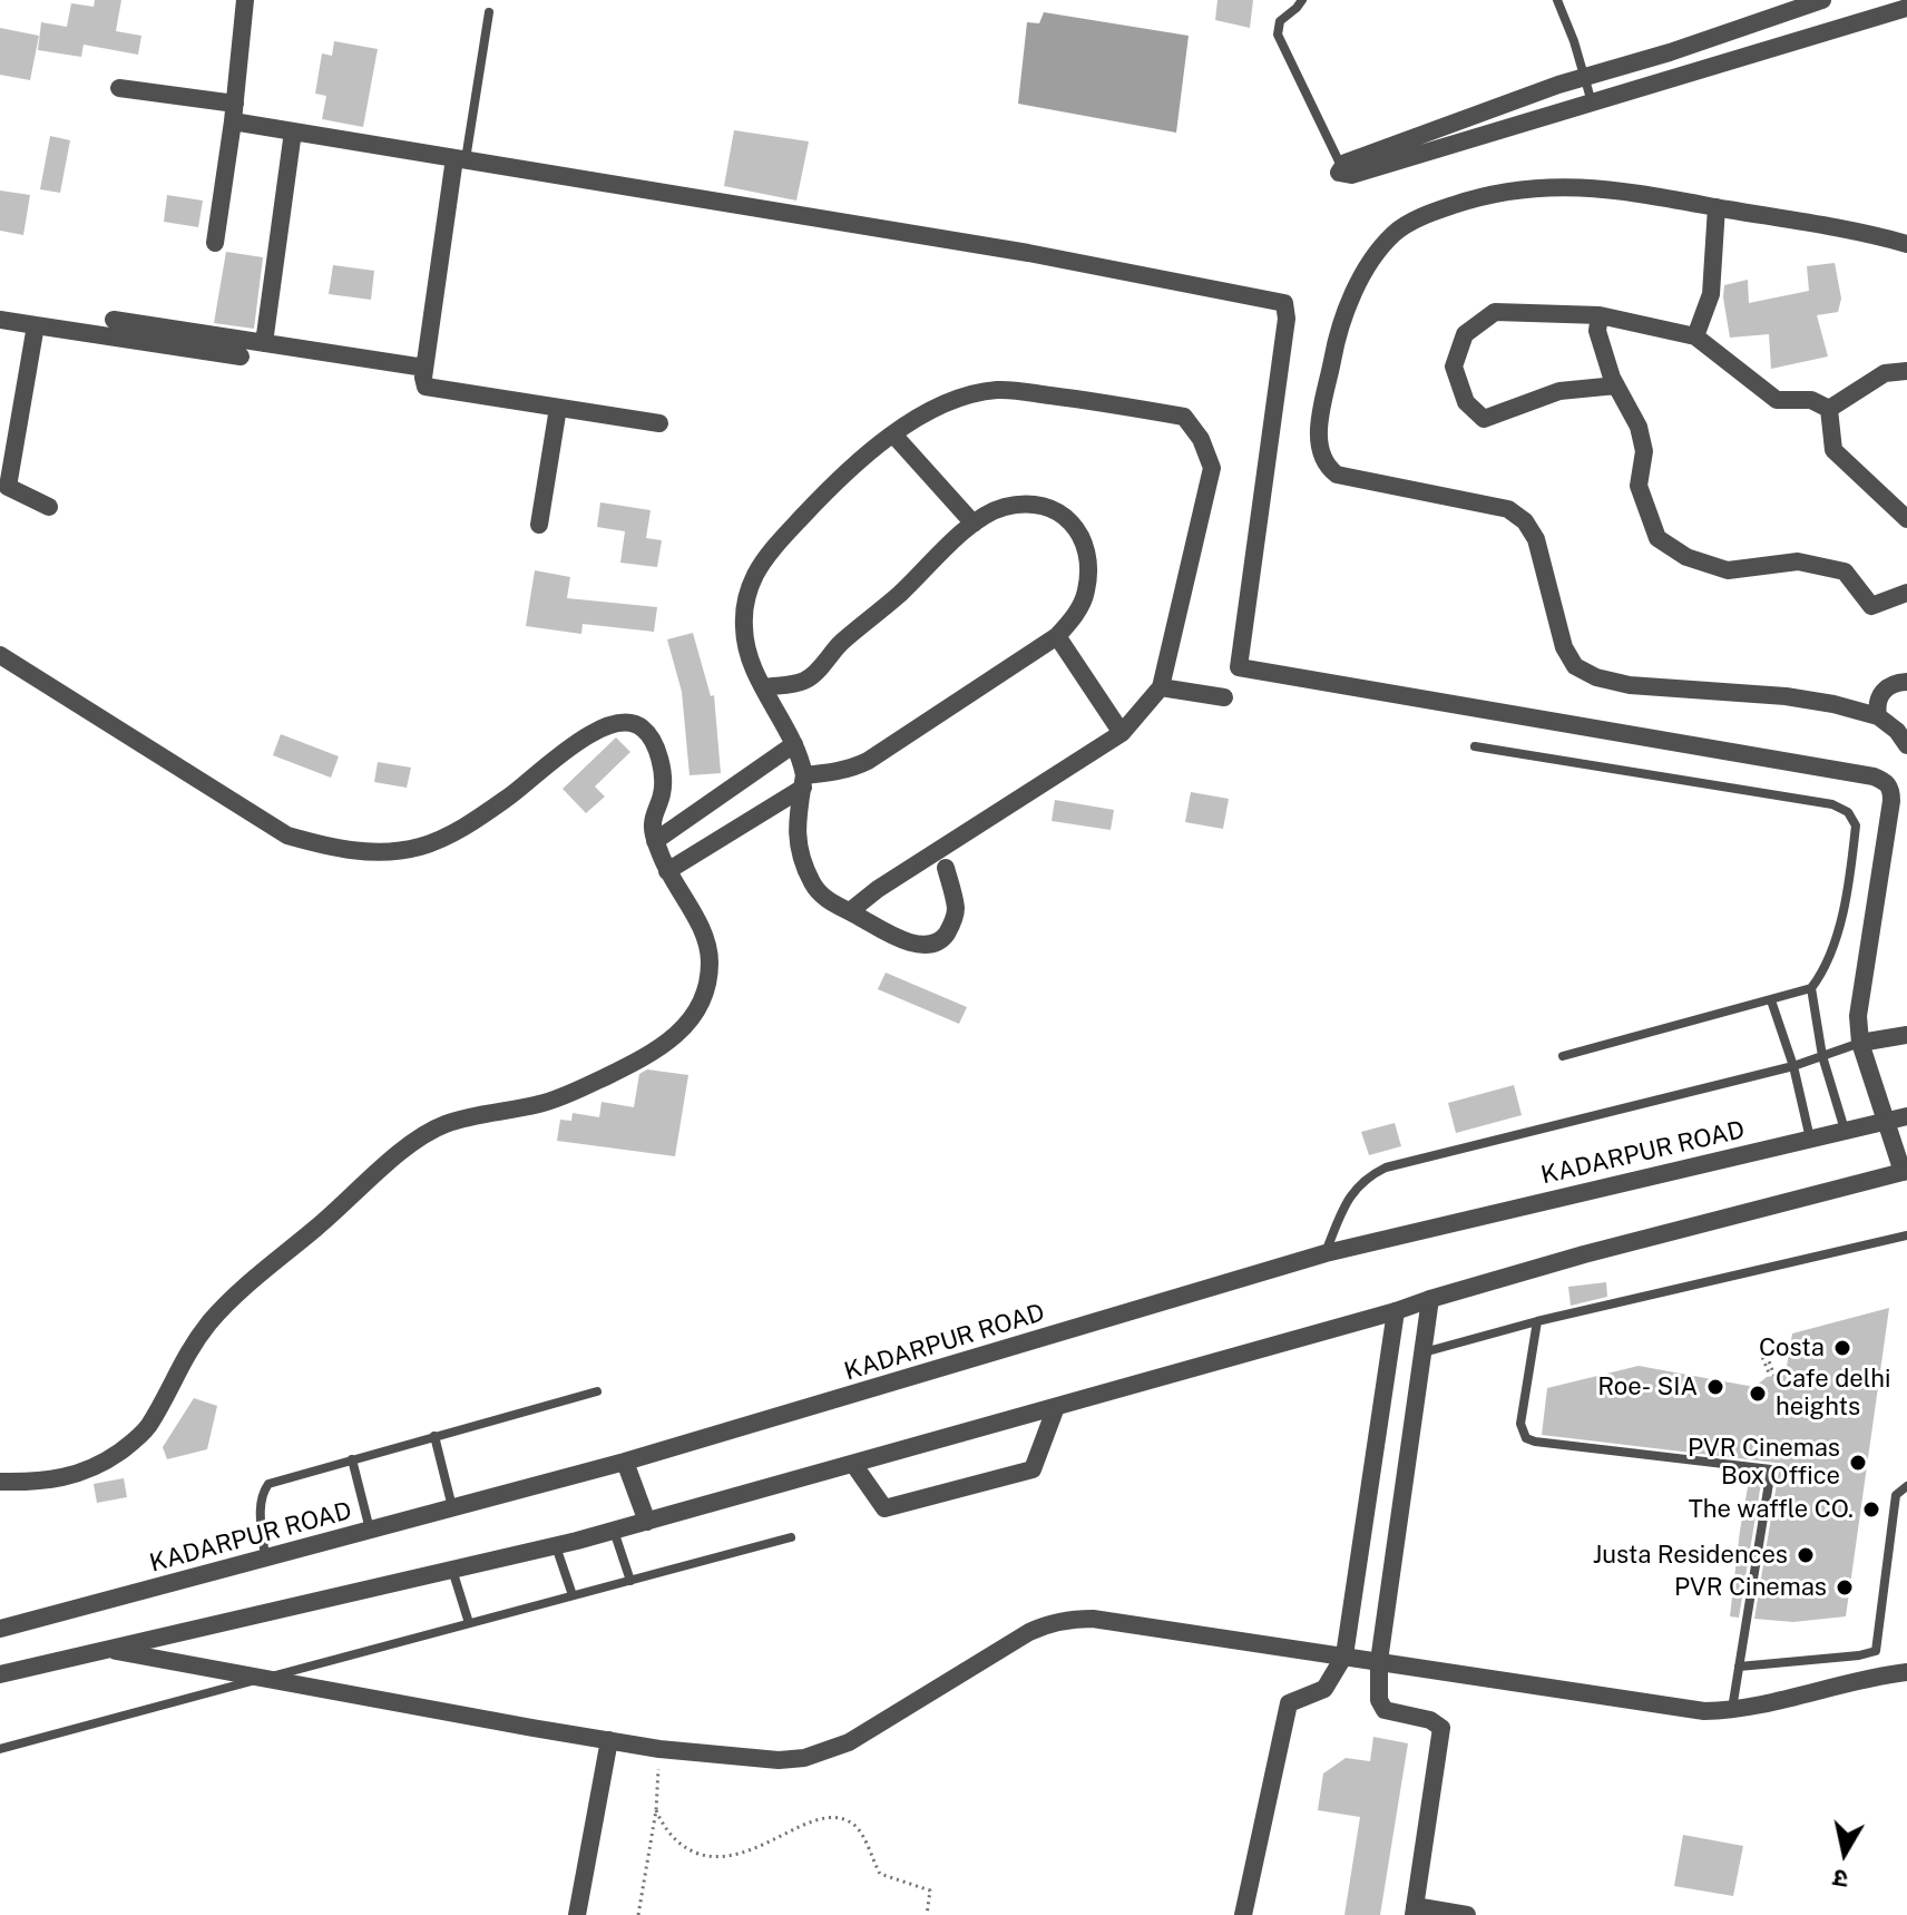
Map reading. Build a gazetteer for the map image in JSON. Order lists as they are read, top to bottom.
{
  "streets": {
    "street": ["KADARPUR ROAD"]
  },
  "places": [
    "Costa",
    "Roe- SIA",
    "Cafe delhi heights",
    "PVR Cinemas Box Office",
    "The waffle CO.",
    "Justa Residences",
    "PVR Cinemas"
  ],
  "north": "bottom"
}
